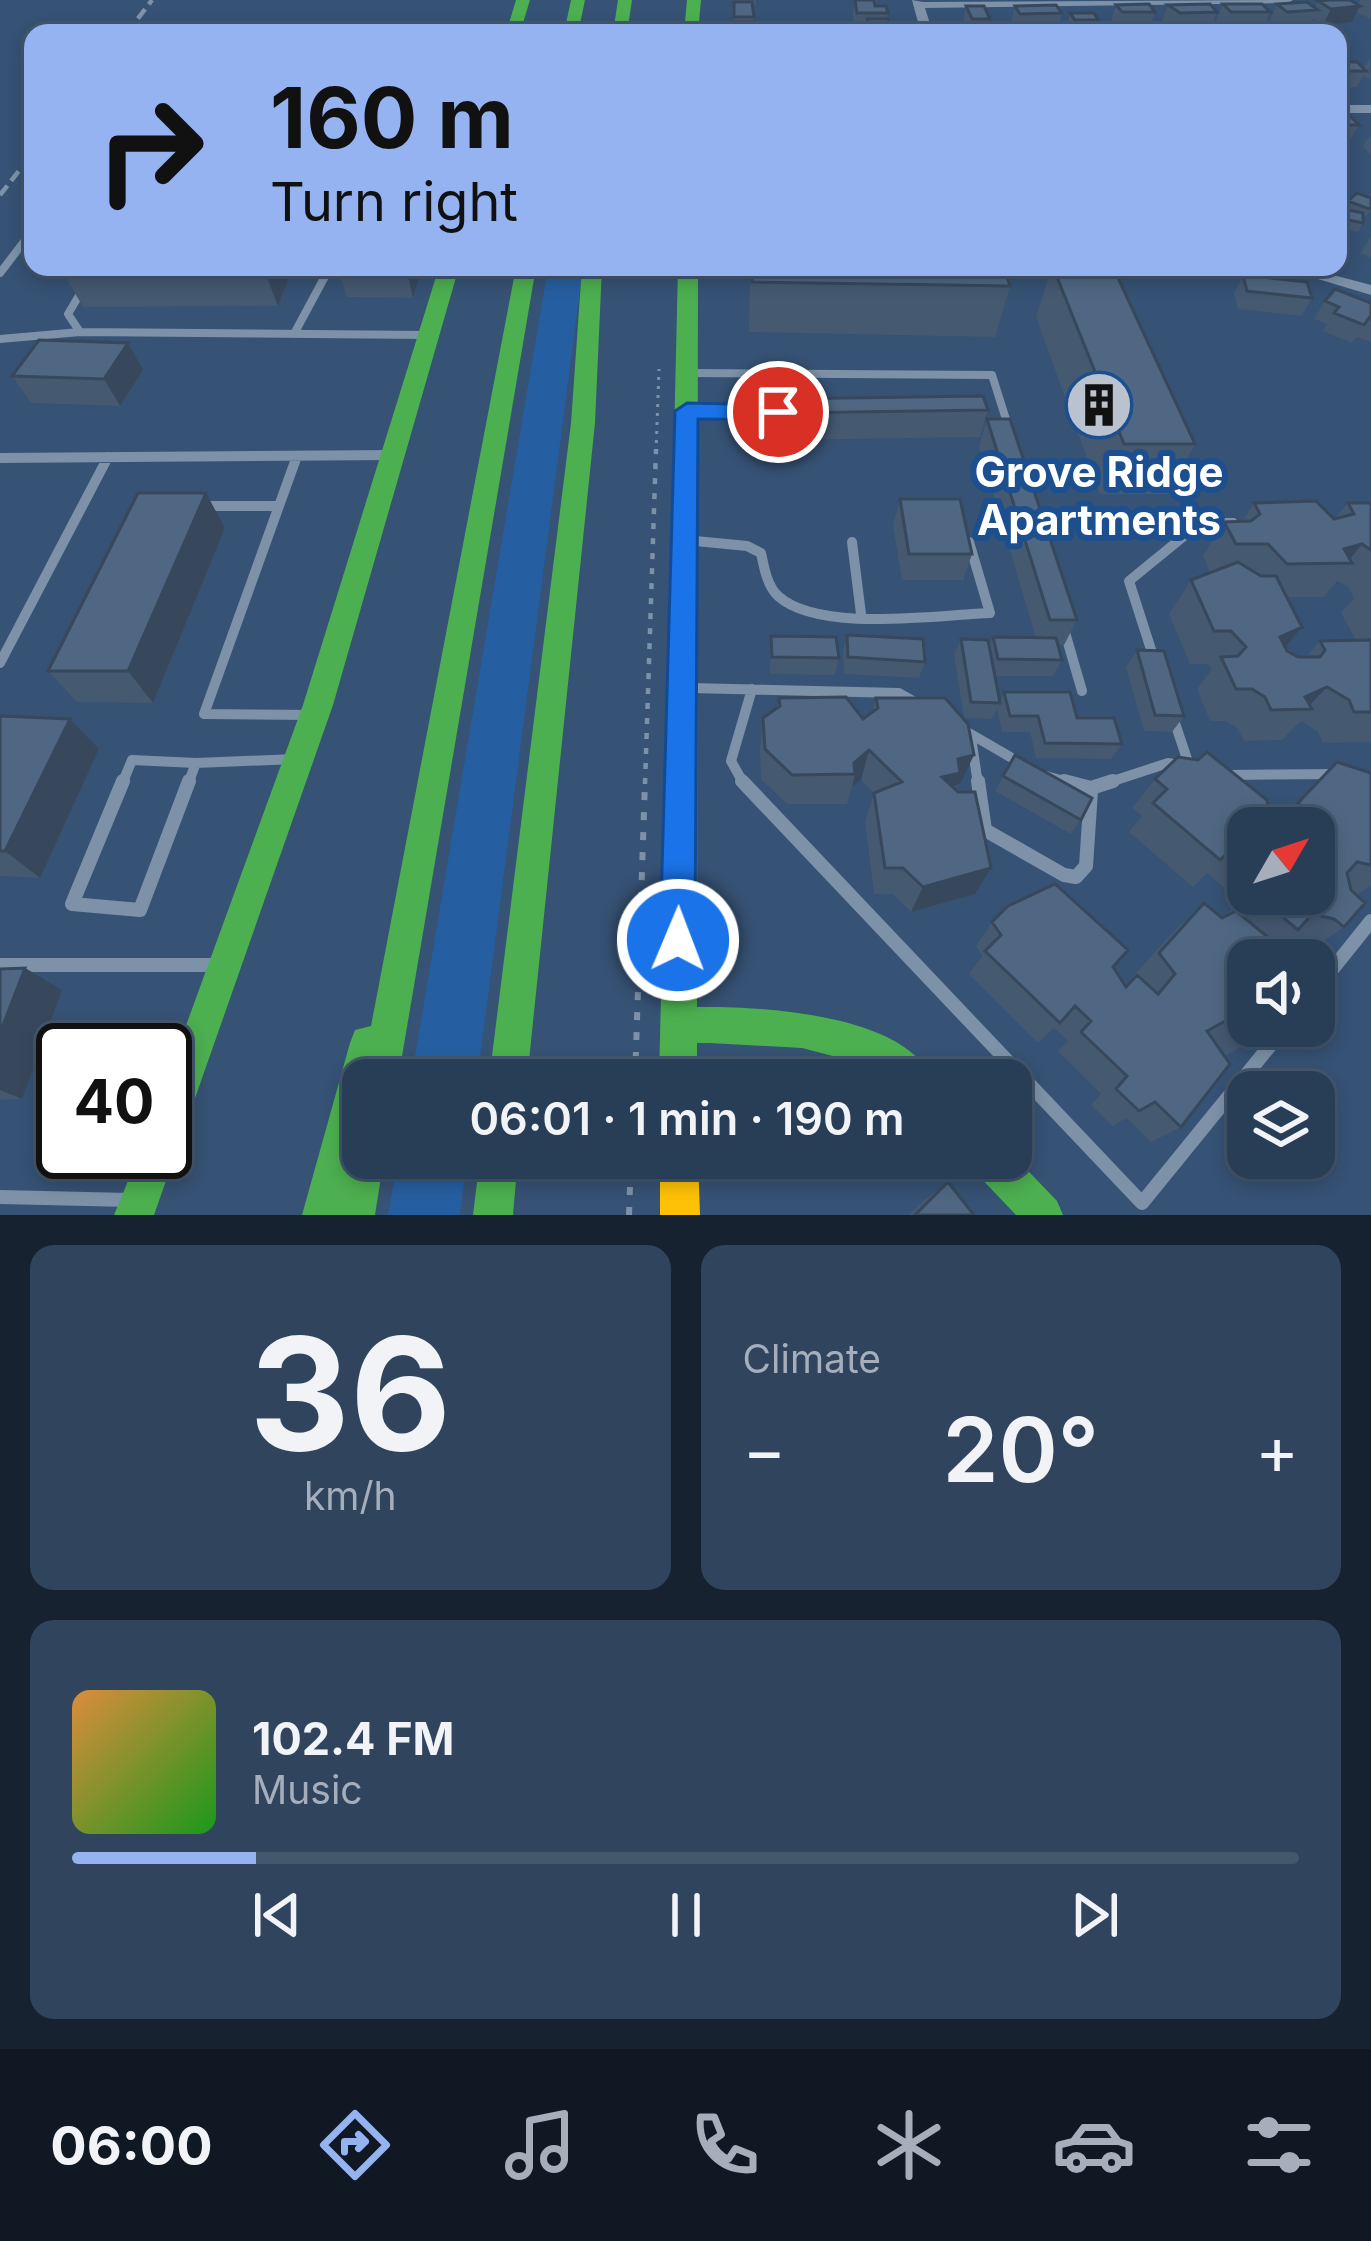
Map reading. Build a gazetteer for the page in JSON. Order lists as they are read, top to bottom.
{
  "places": {
    "building": ["Grove Ridge Apartments"]
  },
  "north": "top right",
  "page": {
    "turn": ["160 m", "Turn right"],
    "limit": "40",
    "trip": "06:01 · 1 min · 190 m",
    "tile": [
      ["36", "km/h"],
      "Climate"
    ],
    "heat": ["−", "20°", "+"],
    "song": ["102.4 FM", "Music"],
    "tabs": "06:00"
  }
}
